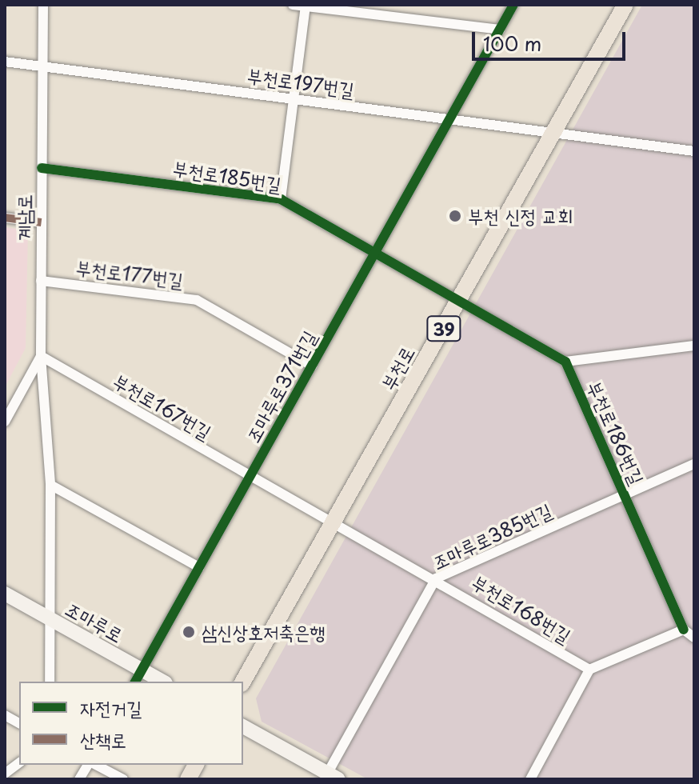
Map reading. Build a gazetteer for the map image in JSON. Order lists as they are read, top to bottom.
{
  "streets": {
    "main road": ["39", "부천로"],
    "street": [
      "부천로197번길",
      "부천로185번길",
      "계남로",
      "부천로177번길",
      "조마루로371번길",
      "부천로167번길",
      "부천로186번길",
      "조마루로385번길",
      "부천로168번길",
      "조마루로"
    ]
  },
  "crossings": [
    ["부천로197번길", "계남로"],
    ["부천로197번길", "부천로"],
    ["부천로197번길", "조마루로371번길"],
    ["부천로185번길", "계남로"],
    ["부천로185번길", "부천로"],
    ["부천로185번길", "조마루로371번길"],
    ["계남로", "부천로177번길"],
    ["계남로", "부천로167번길"],
    ["부천로177번길", "조마루로371번길"],
    ["부천로", "부천로167번길"],
    ["부천로", "부천로168번길"],
    ["조마루로371번길", "부천로167번길"],
    ["조마루로371번길", "조마루로"],
    ["부천로167번길", "부천로168번길"],
    ["부천로186번길", "조마루로385번길"],
    ["조마루로385번길", "부천로168번길"]
  ],
  "places": ["부천 신정 교회", "삼신상호저축은행"],
  "legend": ["자전거길", "산책로"],
  "scale_bar": "100 m"
}
